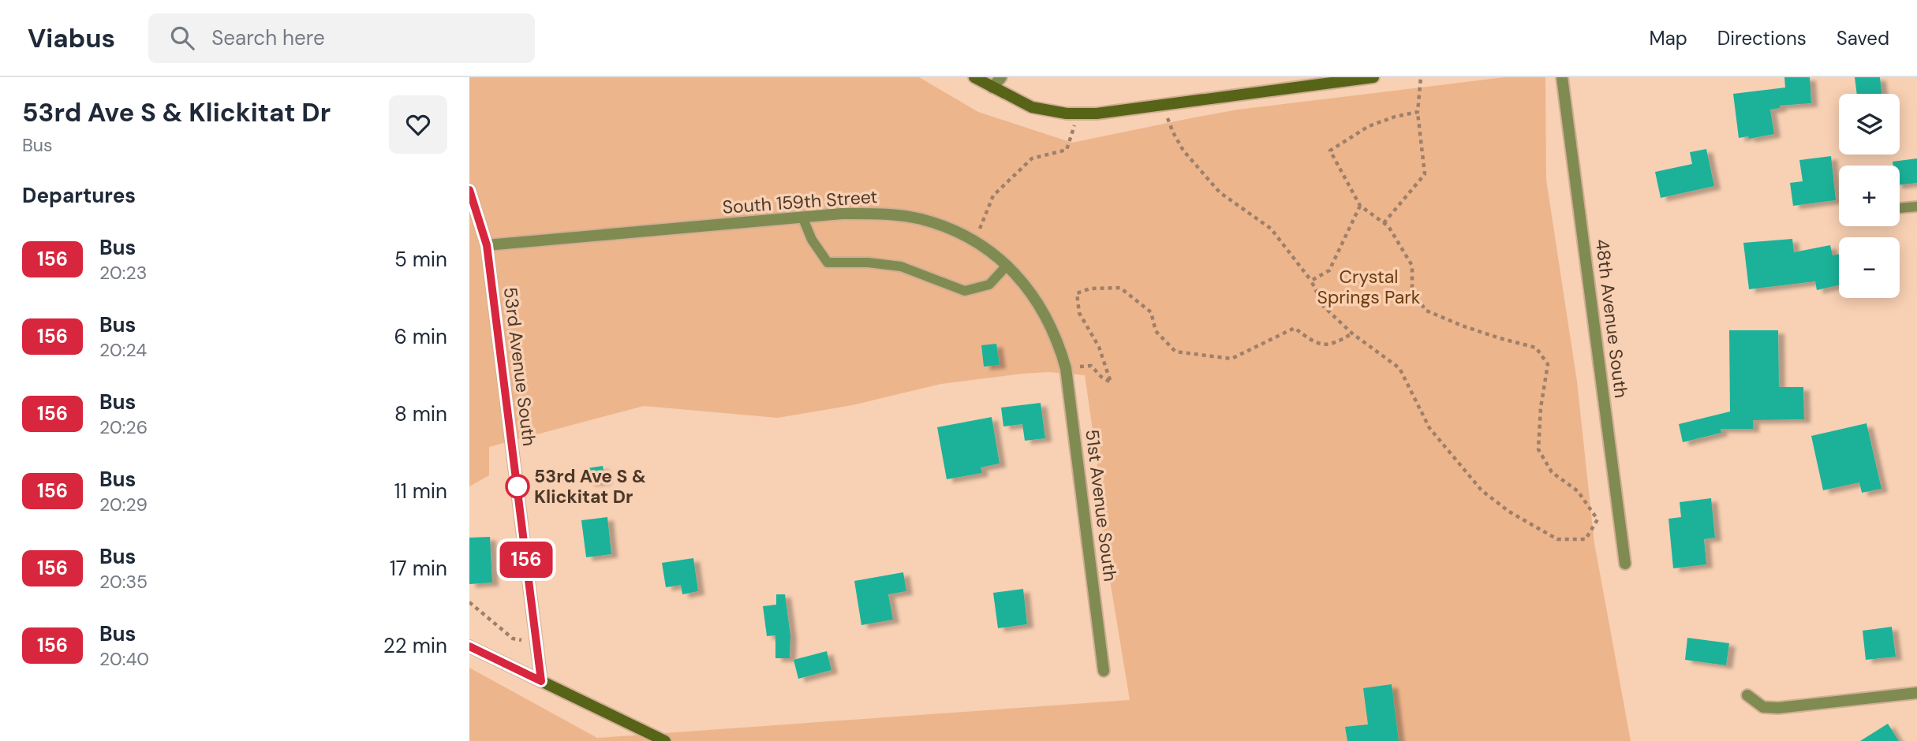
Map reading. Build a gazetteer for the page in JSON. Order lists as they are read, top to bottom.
{
  "streets": {
    "street": [
      "South 159th Street",
      "48th Avenue South",
      "53rd Avenue South",
      "51st Avenue South"
    ]
  },
  "crossings": [
    ["South 159th Street", "53rd Avenue South"],
    ["South 159th Street", "51st Avenue South"]
  ],
  "parks": ["Crystal Springs Park"],
  "places": ["53rd Ave S & Klickitat Dr"],
  "lines": ["bus line 156"],
  "page": {
    "header": "Viabus",
    "search": "Search here",
    "nav": ["Map", "Directions", "Saved"],
    "heading": [
      ["53rd Ave S & Klickitat Dr", "Bus"],
      "Departures"
    ],
    "on_map": "156",
    "map_buttons": ["+", "−"],
    "list": [
      {
        "mark": "156",
        "name": "Bus",
        "note": "20:23",
        "value": "5 min"
      },
      {
        "mark": "156",
        "name": "Bus",
        "note": "20:24",
        "value": "6 min"
      },
      {
        "mark": "156",
        "name": "Bus",
        "note": "20:26",
        "value": "8 min"
      },
      {
        "mark": "156",
        "name": "Bus",
        "note": "20:29",
        "value": "11 min"
      },
      {
        "mark": "156",
        "name": "Bus",
        "note": "20:35",
        "value": "17 min"
      },
      {
        "mark": "156",
        "name": "Bus",
        "note": "20:40",
        "value": "22 min"
      }
    ]
  }
}
